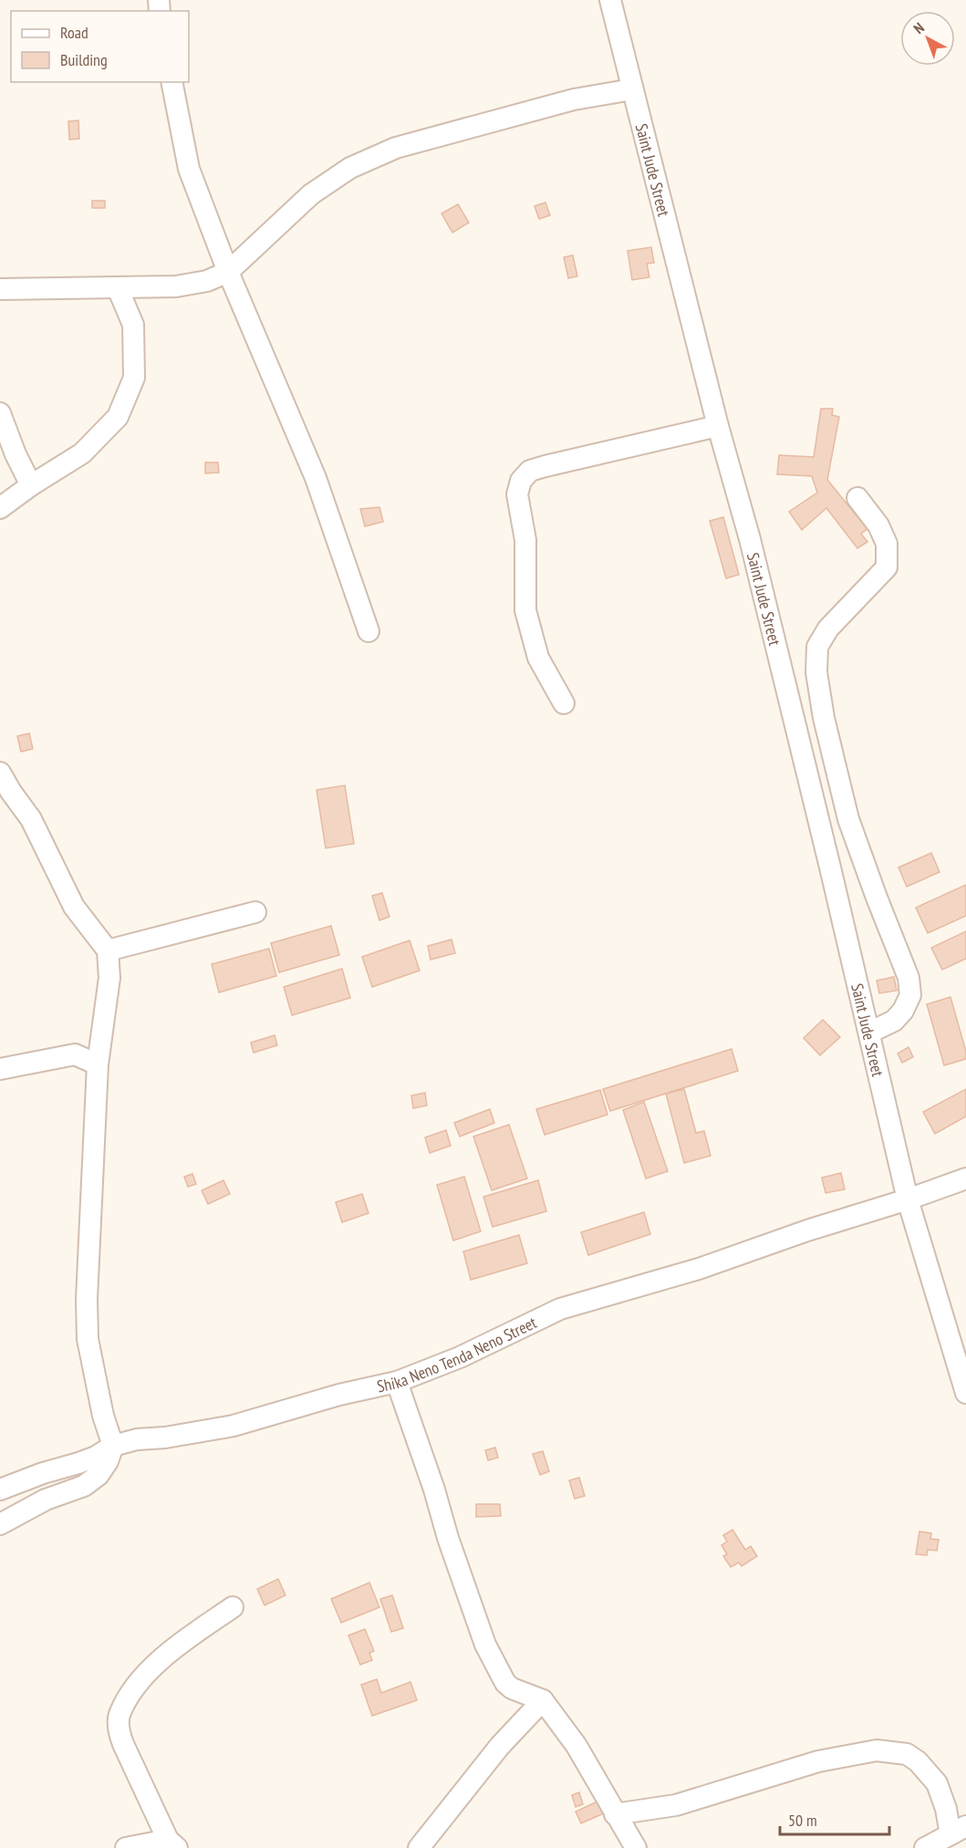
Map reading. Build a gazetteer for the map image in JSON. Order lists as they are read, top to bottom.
{
  "streets": {
    "street": ["Saint Jude Street", "Shika Neno Tenda Neno Street"]
  },
  "crossings": [
    ["Saint Jude Street", "Shika Neno Tenda Neno Street"]
  ],
  "legend": ["Road", "Building"],
  "scale_bar": "50 m",
  "north": "top left"
}
